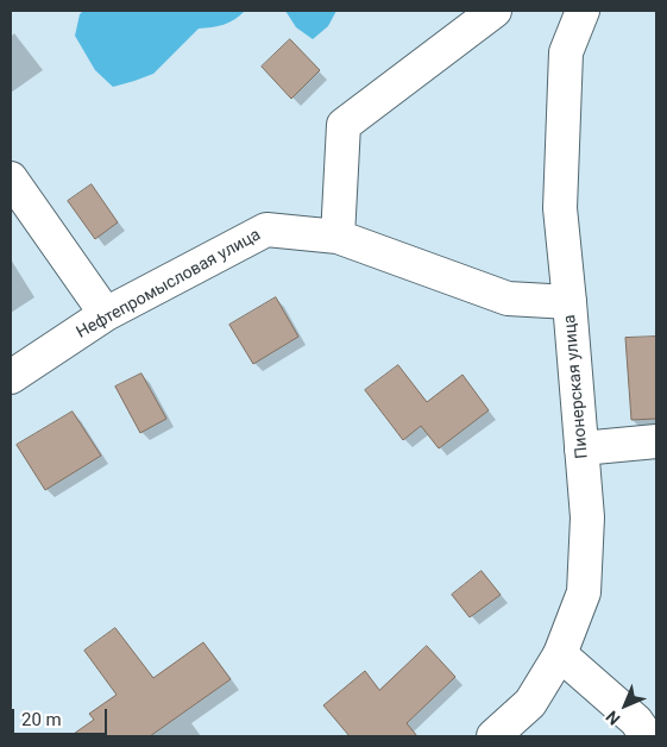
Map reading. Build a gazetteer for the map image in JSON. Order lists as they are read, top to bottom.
{
  "streets": {
    "street": ["Нефтепромысловая улица", "Пионерская улица"]
  },
  "crossings": [
    ["Нефтепромысловая улица", "Пионерская улица"]
  ],
  "scale_bar": "20 m",
  "north": "bottom left"
}
